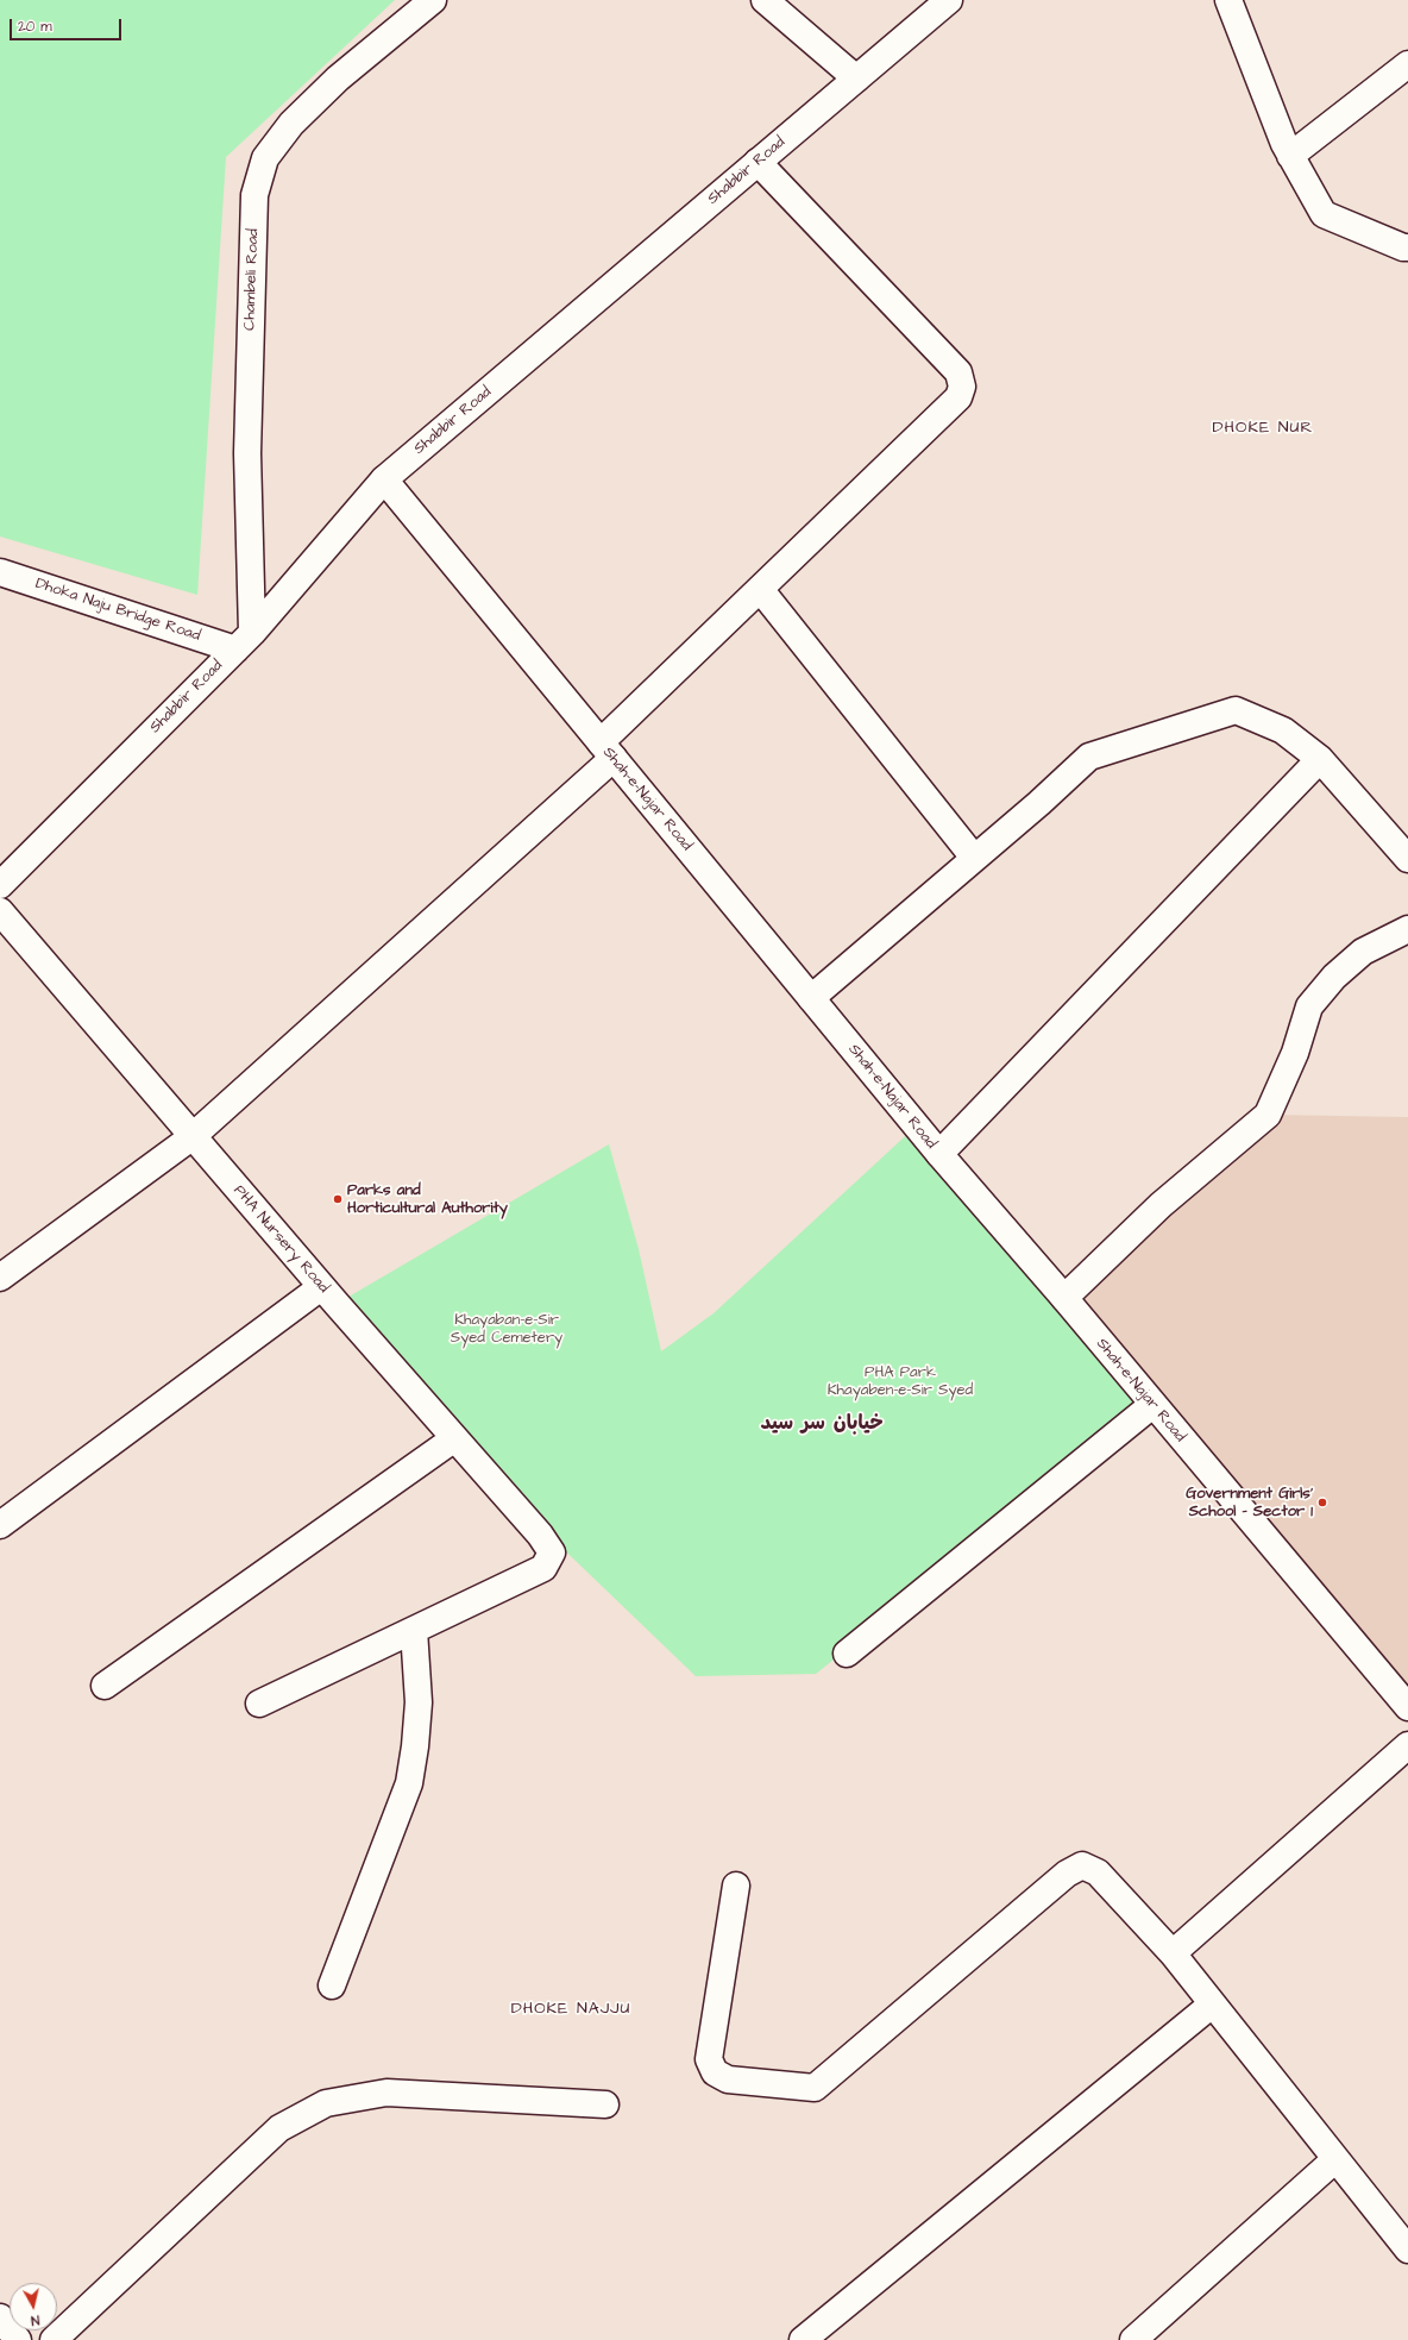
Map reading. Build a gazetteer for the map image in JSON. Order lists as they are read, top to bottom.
{
  "streets": {
    "street": [
      "Shabbir Road",
      "Chambeli Road",
      "Dhoka Naju Bridge Road",
      "Shah-e-Najar Road",
      "PHA Nursery Road"
    ]
  },
  "crossings": [
    ["Shabbir Road", "Chambeli Road"],
    ["Shabbir Road", "Dhoka Naju Bridge Road"],
    ["Shabbir Road", "Shah-e-Najar Road"],
    ["Chambeli Road", "Dhoka Naju Bridge Road"]
  ],
  "districts": ["DHOKE NUR", "خیابان سر سید", "DHOKE NAJJU"],
  "parks": ["Khayaban-e-Sir Syed Cemetery", "PHA Park Khayaben-e-Sir Syed"],
  "places": ["Parks and Horticultural Authority", "Government Girls' School - Sector 1"],
  "scale_bar": "20 m",
  "north": "bottom"
}
